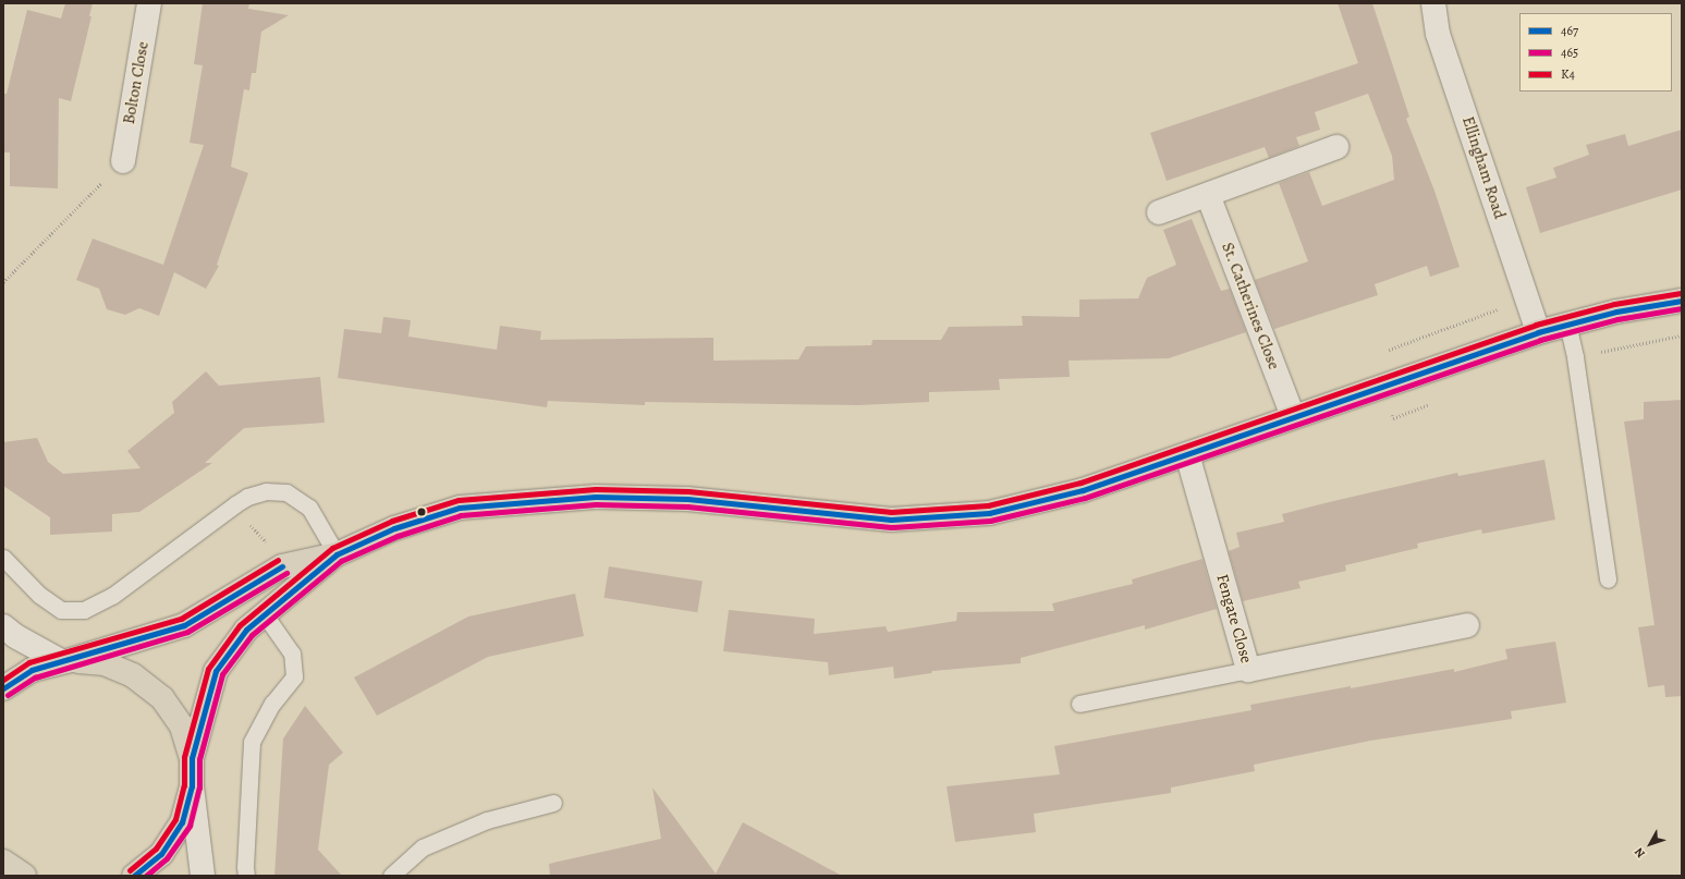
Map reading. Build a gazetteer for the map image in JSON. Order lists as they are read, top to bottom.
{
  "streets": {
    "street": [
      "Bolton Close",
      "Ellingham Road",
      "St. Catherines Close",
      "Fengate Close"
    ]
  },
  "lines": ["transit line K4", "transit line 467", "transit line 465"],
  "legend": ["467", "465", "K4"],
  "north": "bottom left"
}
